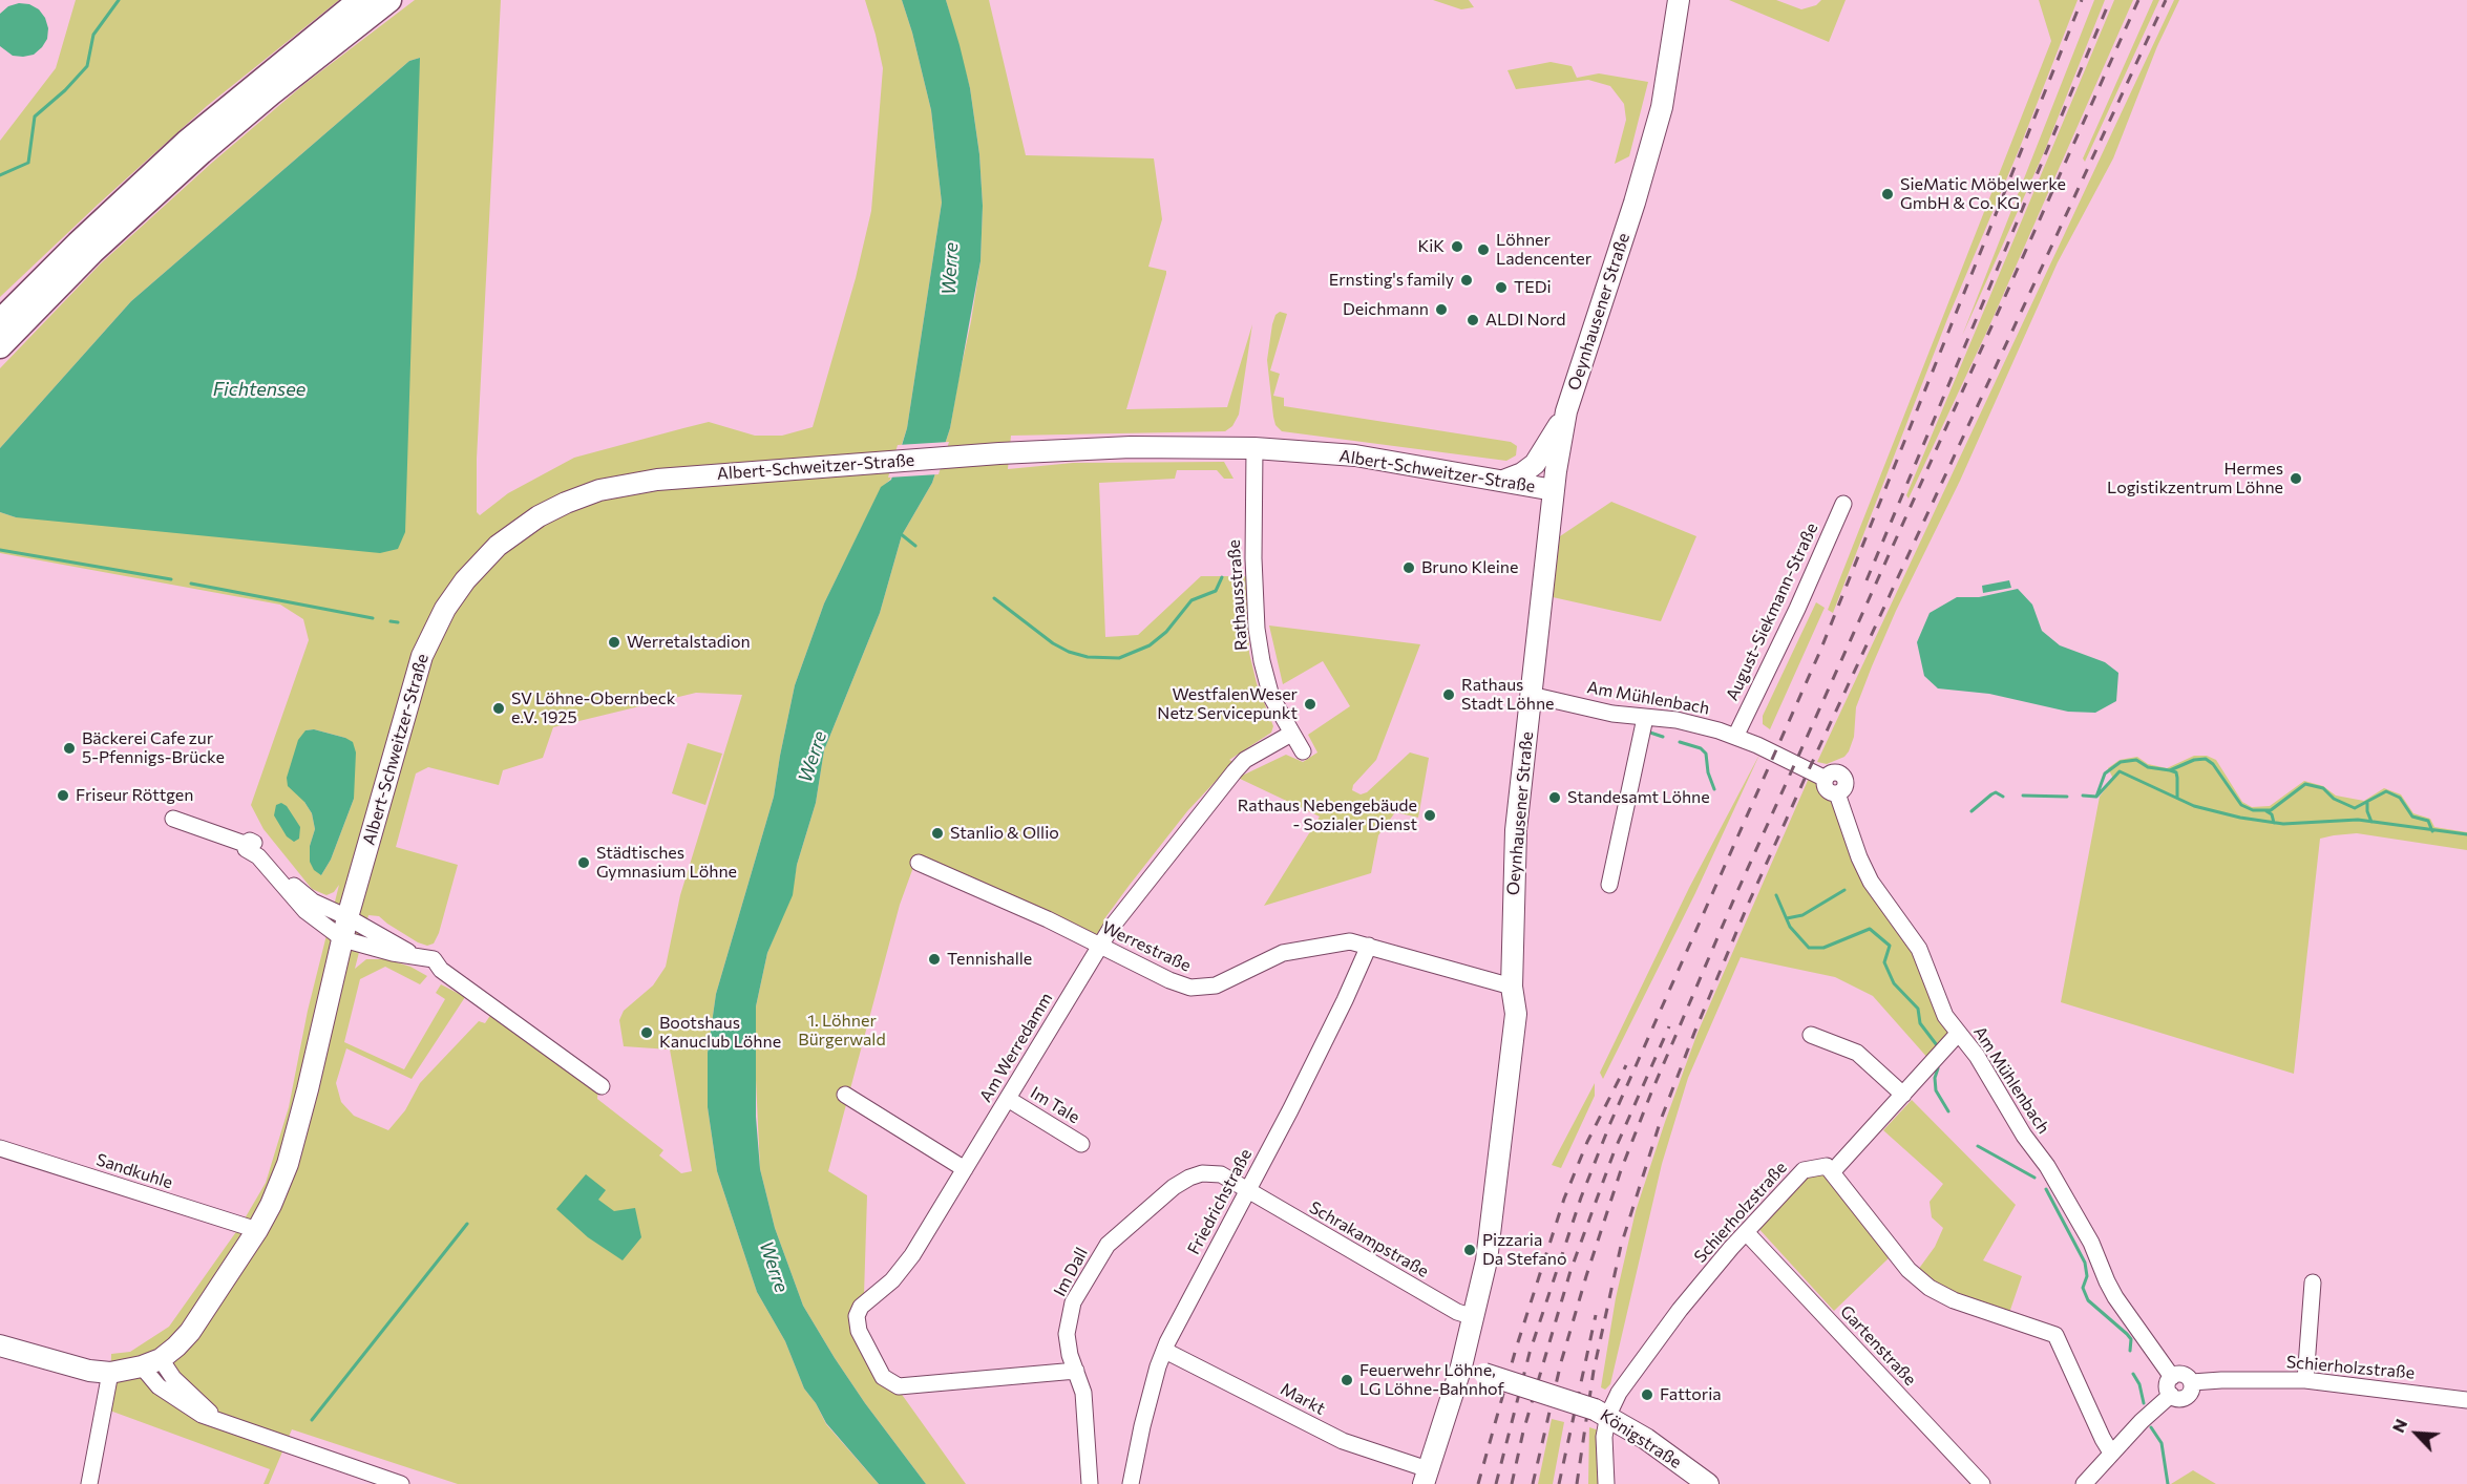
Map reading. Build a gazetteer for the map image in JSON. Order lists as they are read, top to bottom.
{
  "streets": {
    "main road": ["Oeynhausener Straße", "Albert-Schweitzer-Straße", "Königstraße"],
    "street": [
      "Rathausstraße",
      "August-Siekmann-Straße",
      "Am Mühlenbach",
      "Werrestraße",
      "Am Werredamm",
      "Im Tale",
      "Sandkuhle",
      "Friedrichstraße",
      "Schierholzstraße",
      "Schrakampstraße",
      "Im Dall",
      "Gartenstraße",
      "Markt"
    ]
  },
  "crossings": [
    ["Oeynhausener Straße", "Albert-Schweitzer-Straße"],
    ["Oeynhausener Straße", "Am Mühlenbach"],
    ["Oeynhausener Straße", "Werrestraße"],
    ["Oeynhausener Straße", "Schrakampstraße"],
    ["Oeynhausener Straße", "Markt"],
    ["Oeynhausener Straße", "Königstraße"],
    ["Albert-Schweitzer-Straße", "Rathausstraße"],
    ["Albert-Schweitzer-Straße", "Sandkuhle"],
    ["August-Siekmann-Straße", "Am Mühlenbach"],
    ["Am Mühlenbach", "Schierholzstraße"],
    ["Werrestraße", "Am Werredamm"],
    ["Werrestraße", "Friedrichstraße"],
    ["Am Werredamm", "Im Tale"],
    ["Am Werredamm", "Im Dall"],
    ["Friedrichstraße", "Schrakampstraße"],
    ["Friedrichstraße", "Im Dall"],
    ["Friedrichstraße", "Markt"],
    ["Schierholzstraße", "Gartenstraße"],
    ["Schierholzstraße", "Königstraße"],
    ["Schrakampstraße", "Im Dall"]
  ],
  "water": ["Werre", "Fichtensee"],
  "parks": ["1. Löhner Bürgerwald"],
  "places": [
    "SieMatic Möbelwerke GmbH & Co. KG",
    "KiK",
    "Löhner Ladencenter",
    "Ernsting's family",
    "TEDi",
    "Deichmann",
    "ALDI Nord",
    "Hermes Logistikzentrum Löhne",
    "Bruno Kleine",
    "Werretalstadion",
    "Rathaus Stadt Löhne",
    "WestfalenWeser Netz Servicepunkt",
    "SV Löhne-Obernbeck e.V. 1925",
    "Bäckerei Cafe zur 5-Pfennigs-Brücke",
    "Friseur Röttgen",
    "Standesamt Löhne",
    "Rathaus Nebengebäude - Sozialer Dienst",
    "Stanlio & Ollio",
    "Städtisches Gymnasium Löhne",
    "Tennishalle",
    "Bootshaus Kanuclub Löhne",
    "Pizzaria Da Stefano",
    "Feuerwehr Löhne, LG Löhne-Bahnhof",
    "Fattoria"
  ],
  "north": "top left"
}
